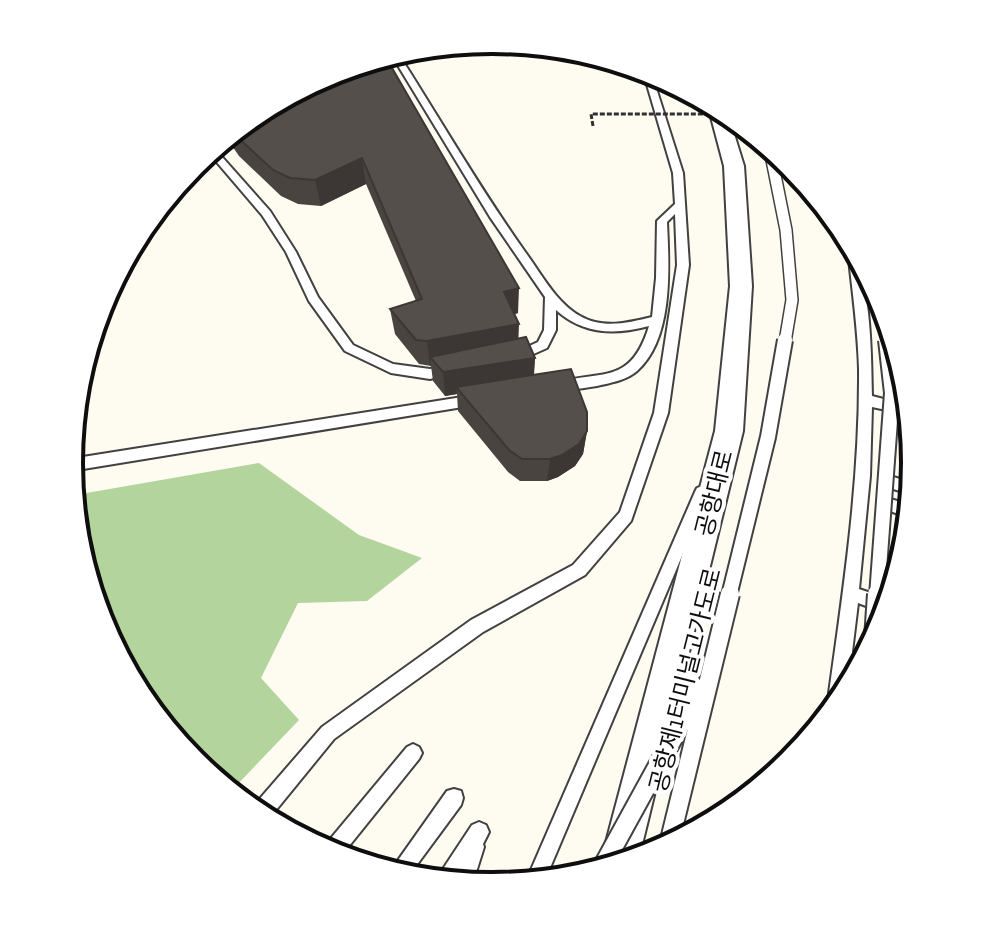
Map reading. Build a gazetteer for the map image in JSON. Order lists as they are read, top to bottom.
{
  "streets": {
    "street": ["공항대로"],
    "lane": ["공항제1터미널고가도로"]
  }
}
